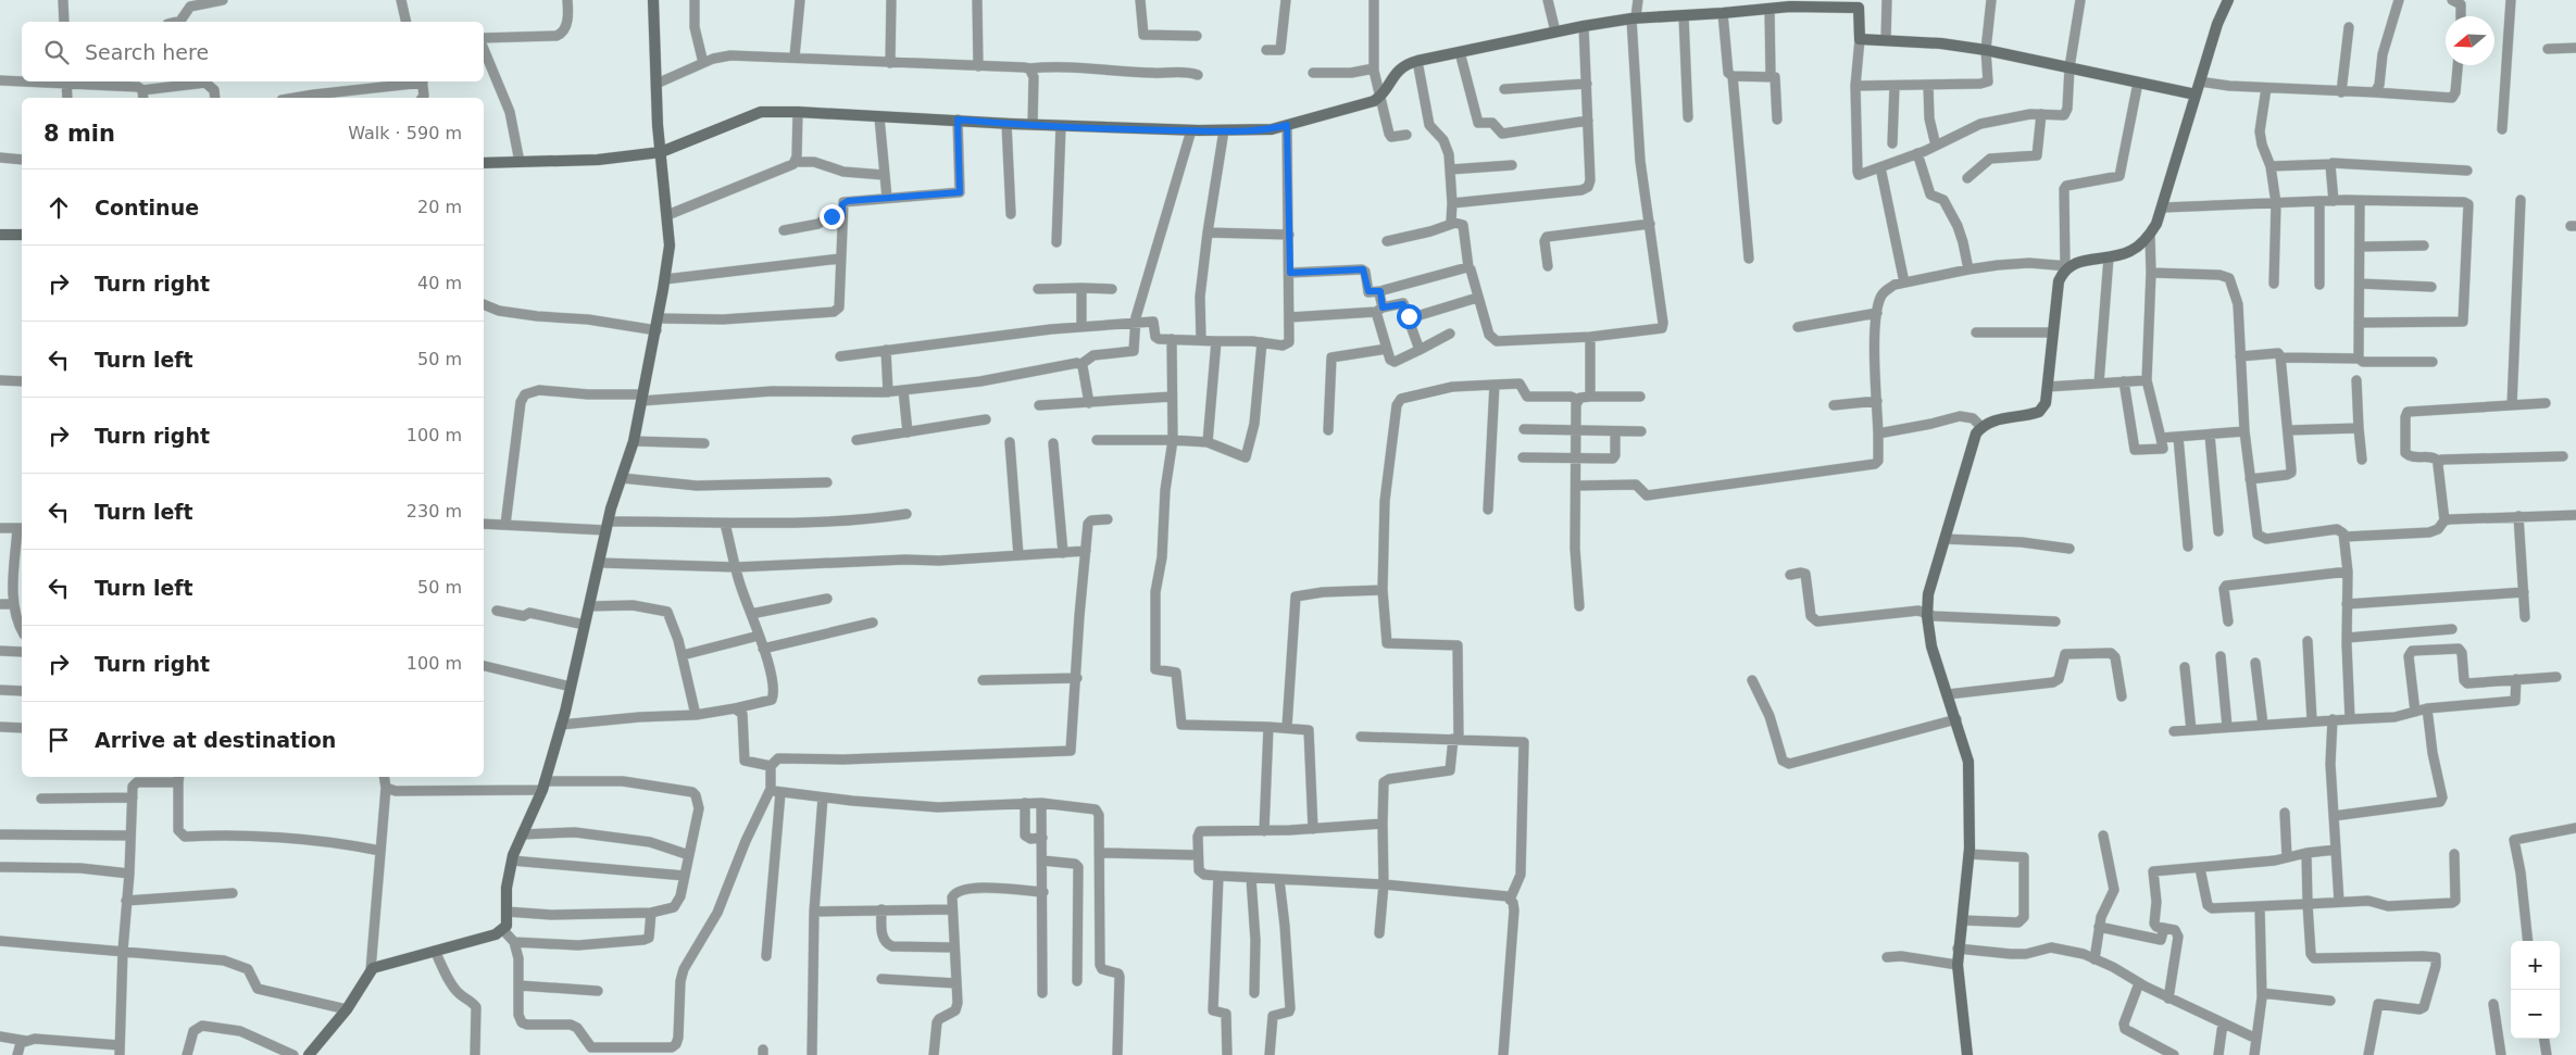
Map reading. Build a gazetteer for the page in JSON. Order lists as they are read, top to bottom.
{
  "north": "left",
  "page": {
    "search": "Search here",
    "heading": ["8 min", "Walk · 590 m"],
    "list": [
      ["Continue", "20 m"],
      ["Turn right", "40 m"],
      ["Turn left", "50 m"],
      ["Turn right", "100 m"],
      ["Turn left", "230 m"],
      ["Turn left", "50 m"],
      ["Turn right", "100 m"],
      "Arrive at destination"
    ],
    "map_buttons": ["+", "−"]
  }
}
